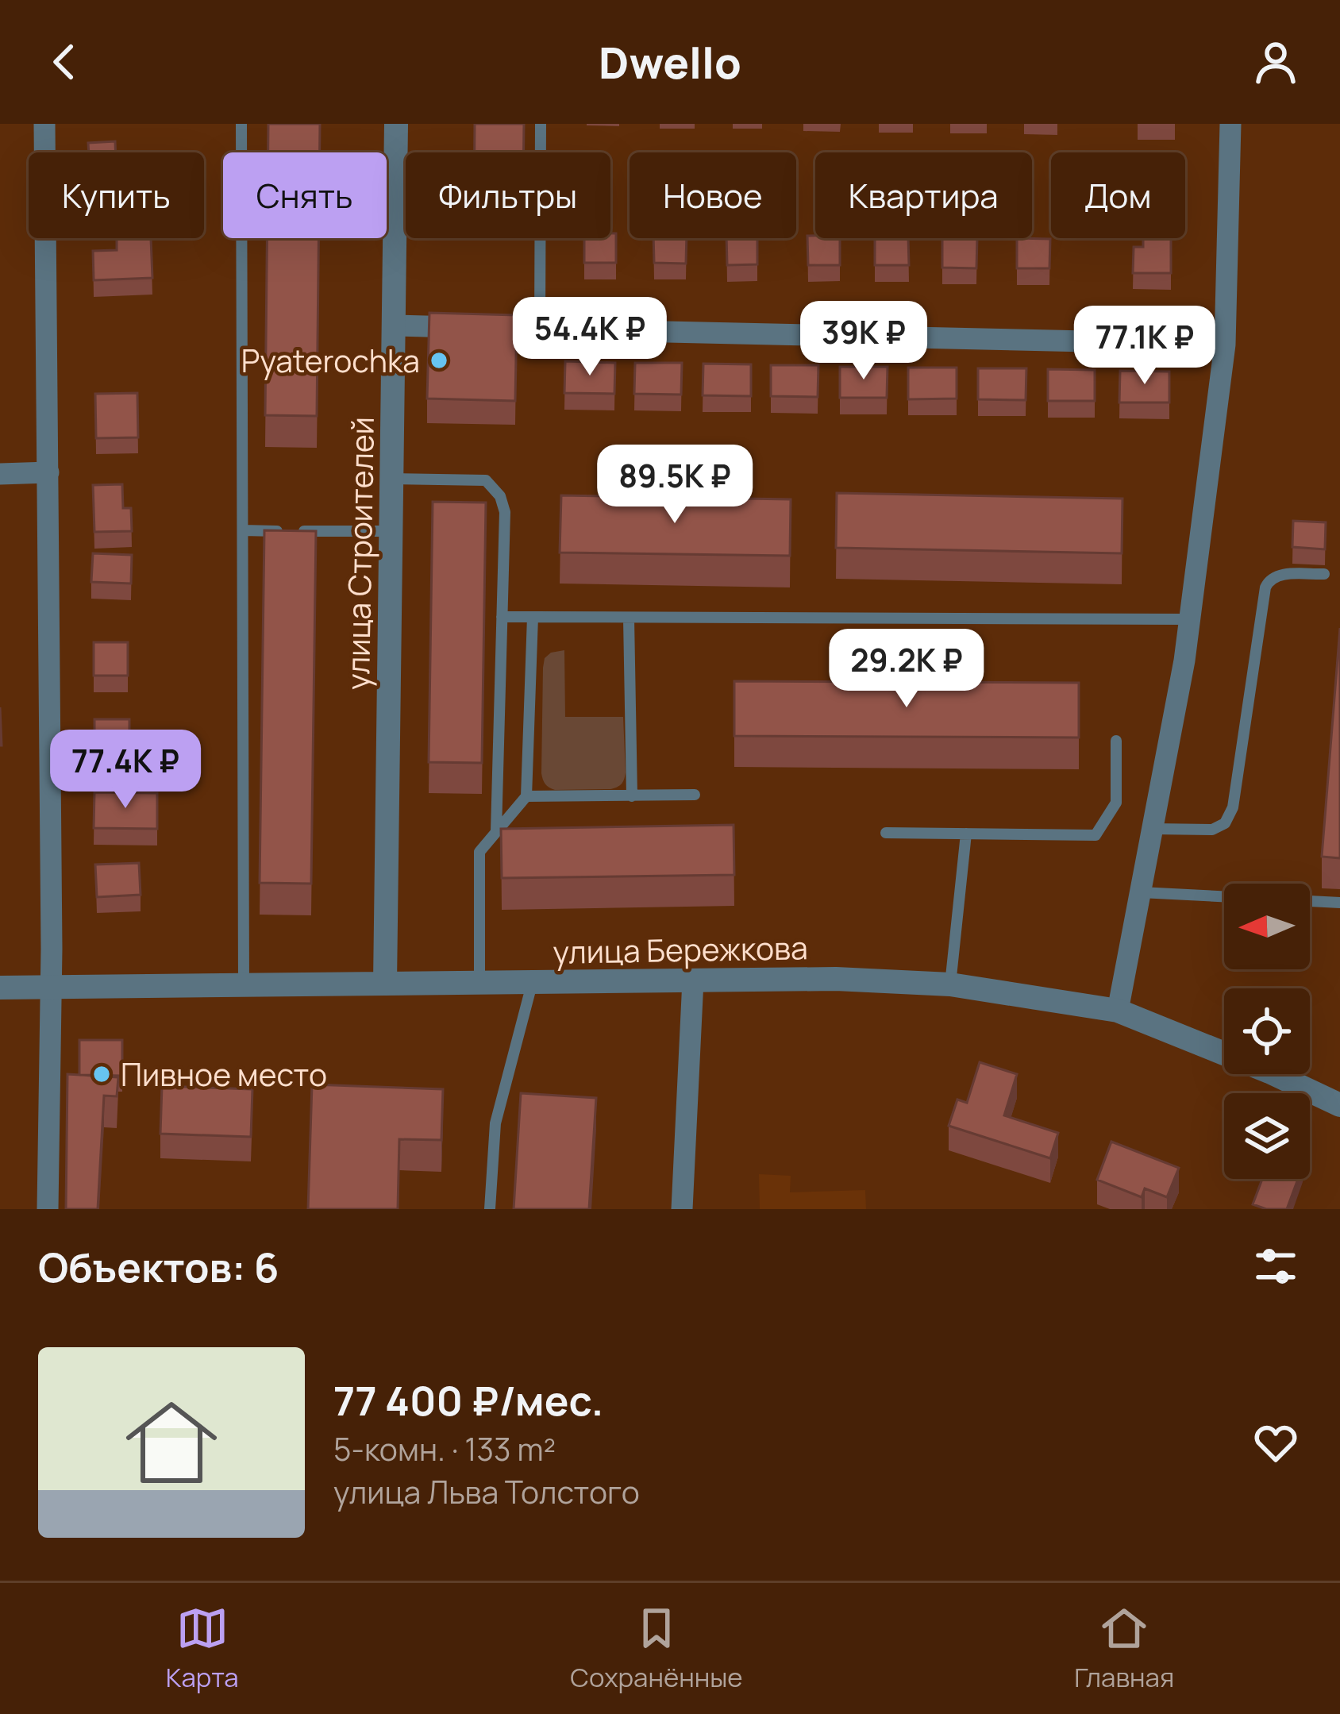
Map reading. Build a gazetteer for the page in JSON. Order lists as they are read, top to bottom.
{
  "streets": {
    "street": ["улица Строителей", "улица Бережкова"]
  },
  "crossings": [
    ["улица Строителей", "улица Бережкова"]
  ],
  "places": ["Pyaterochka", "Пивное место"],
  "north": "left",
  "page": {
    "header": "Dwello",
    "chip": [
      "Купить",
      "Снять",
      "Фильтры",
      "Новое",
      "Квартира",
      "Дом"
    ],
    "price": [
      "54.4K ₽",
      "39K ₽",
      "77.1K ₽",
      "89.5K ₽",
      "29.2K ₽",
      "77.4K ₽"
    ],
    "heading": "Объектов: 6",
    "list": [
      {
        "name": "77 400 ₽/мес.",
        "note": "5-комн. · 133 m² · улица Льва Толстого"
      }
    ],
    "tabs": ["Карта", "Сохранённые", "Главная"]
  }
}
